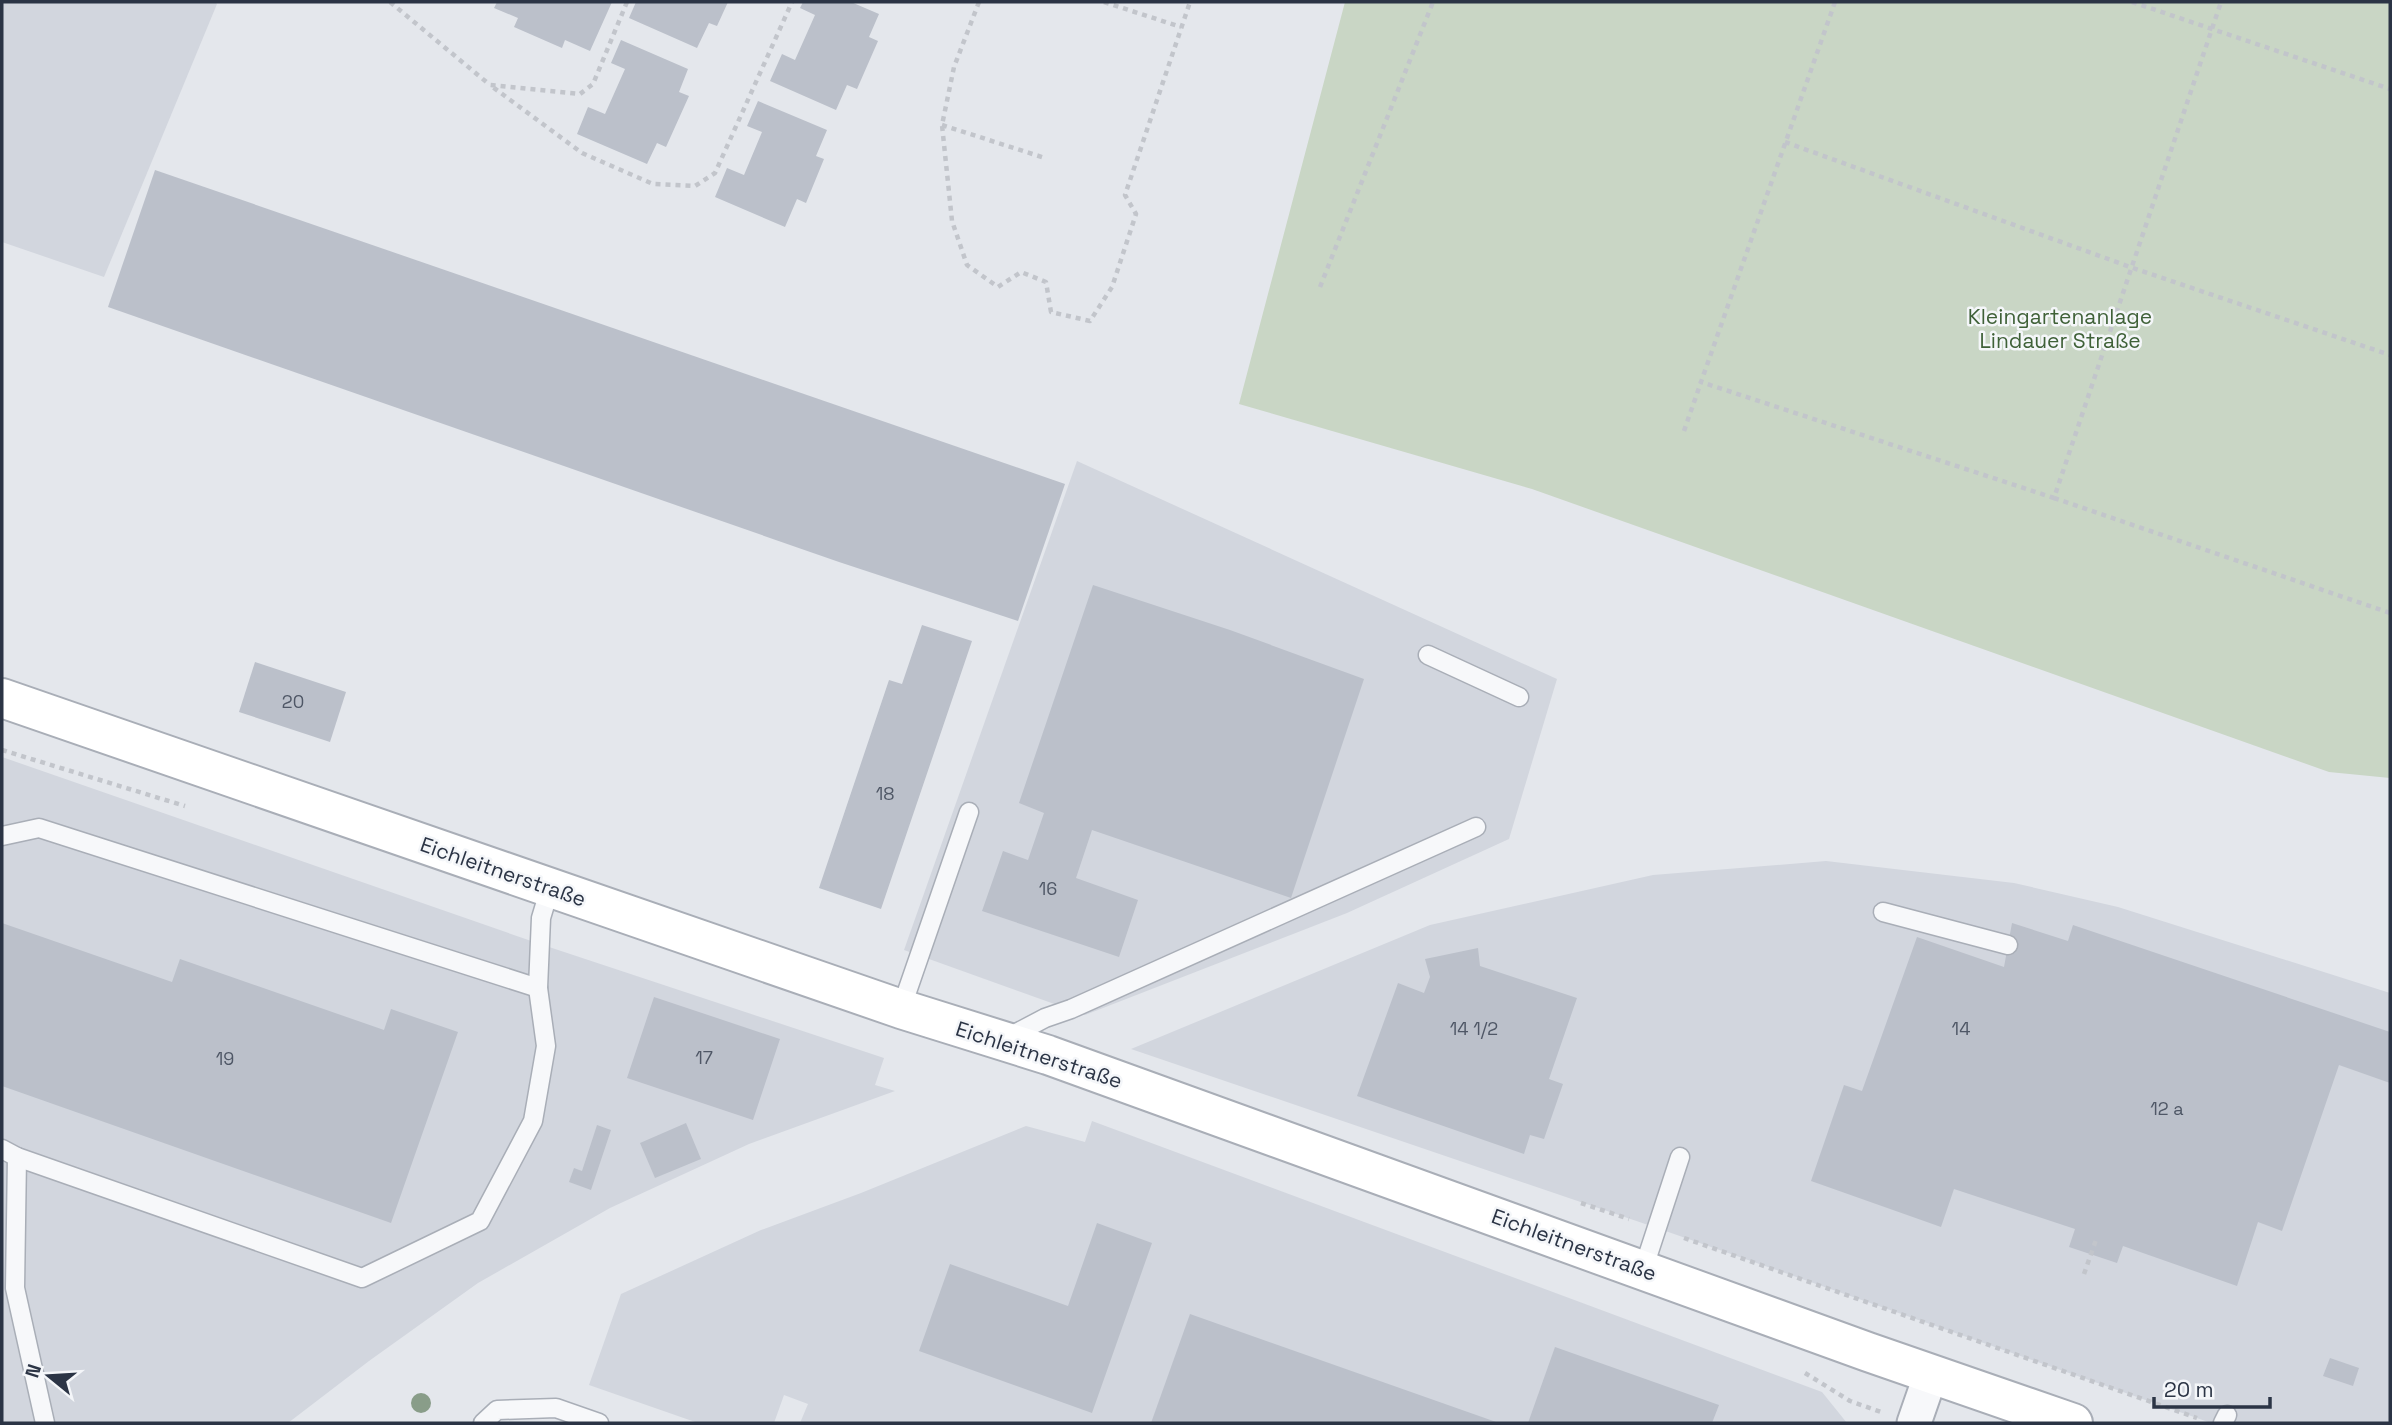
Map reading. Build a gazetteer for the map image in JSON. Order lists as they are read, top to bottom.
{
  "streets": {
    "main road": ["Eichleitnerstraße"]
  },
  "parks": ["Kleingartenanlage Lindauer Straße"],
  "house_numbers": [
    "20",
    "18",
    "16",
    "14 1/2",
    "14",
    "17",
    "19",
    "12 a"
  ],
  "scale_bar": "20 m",
  "north": "left"
}
